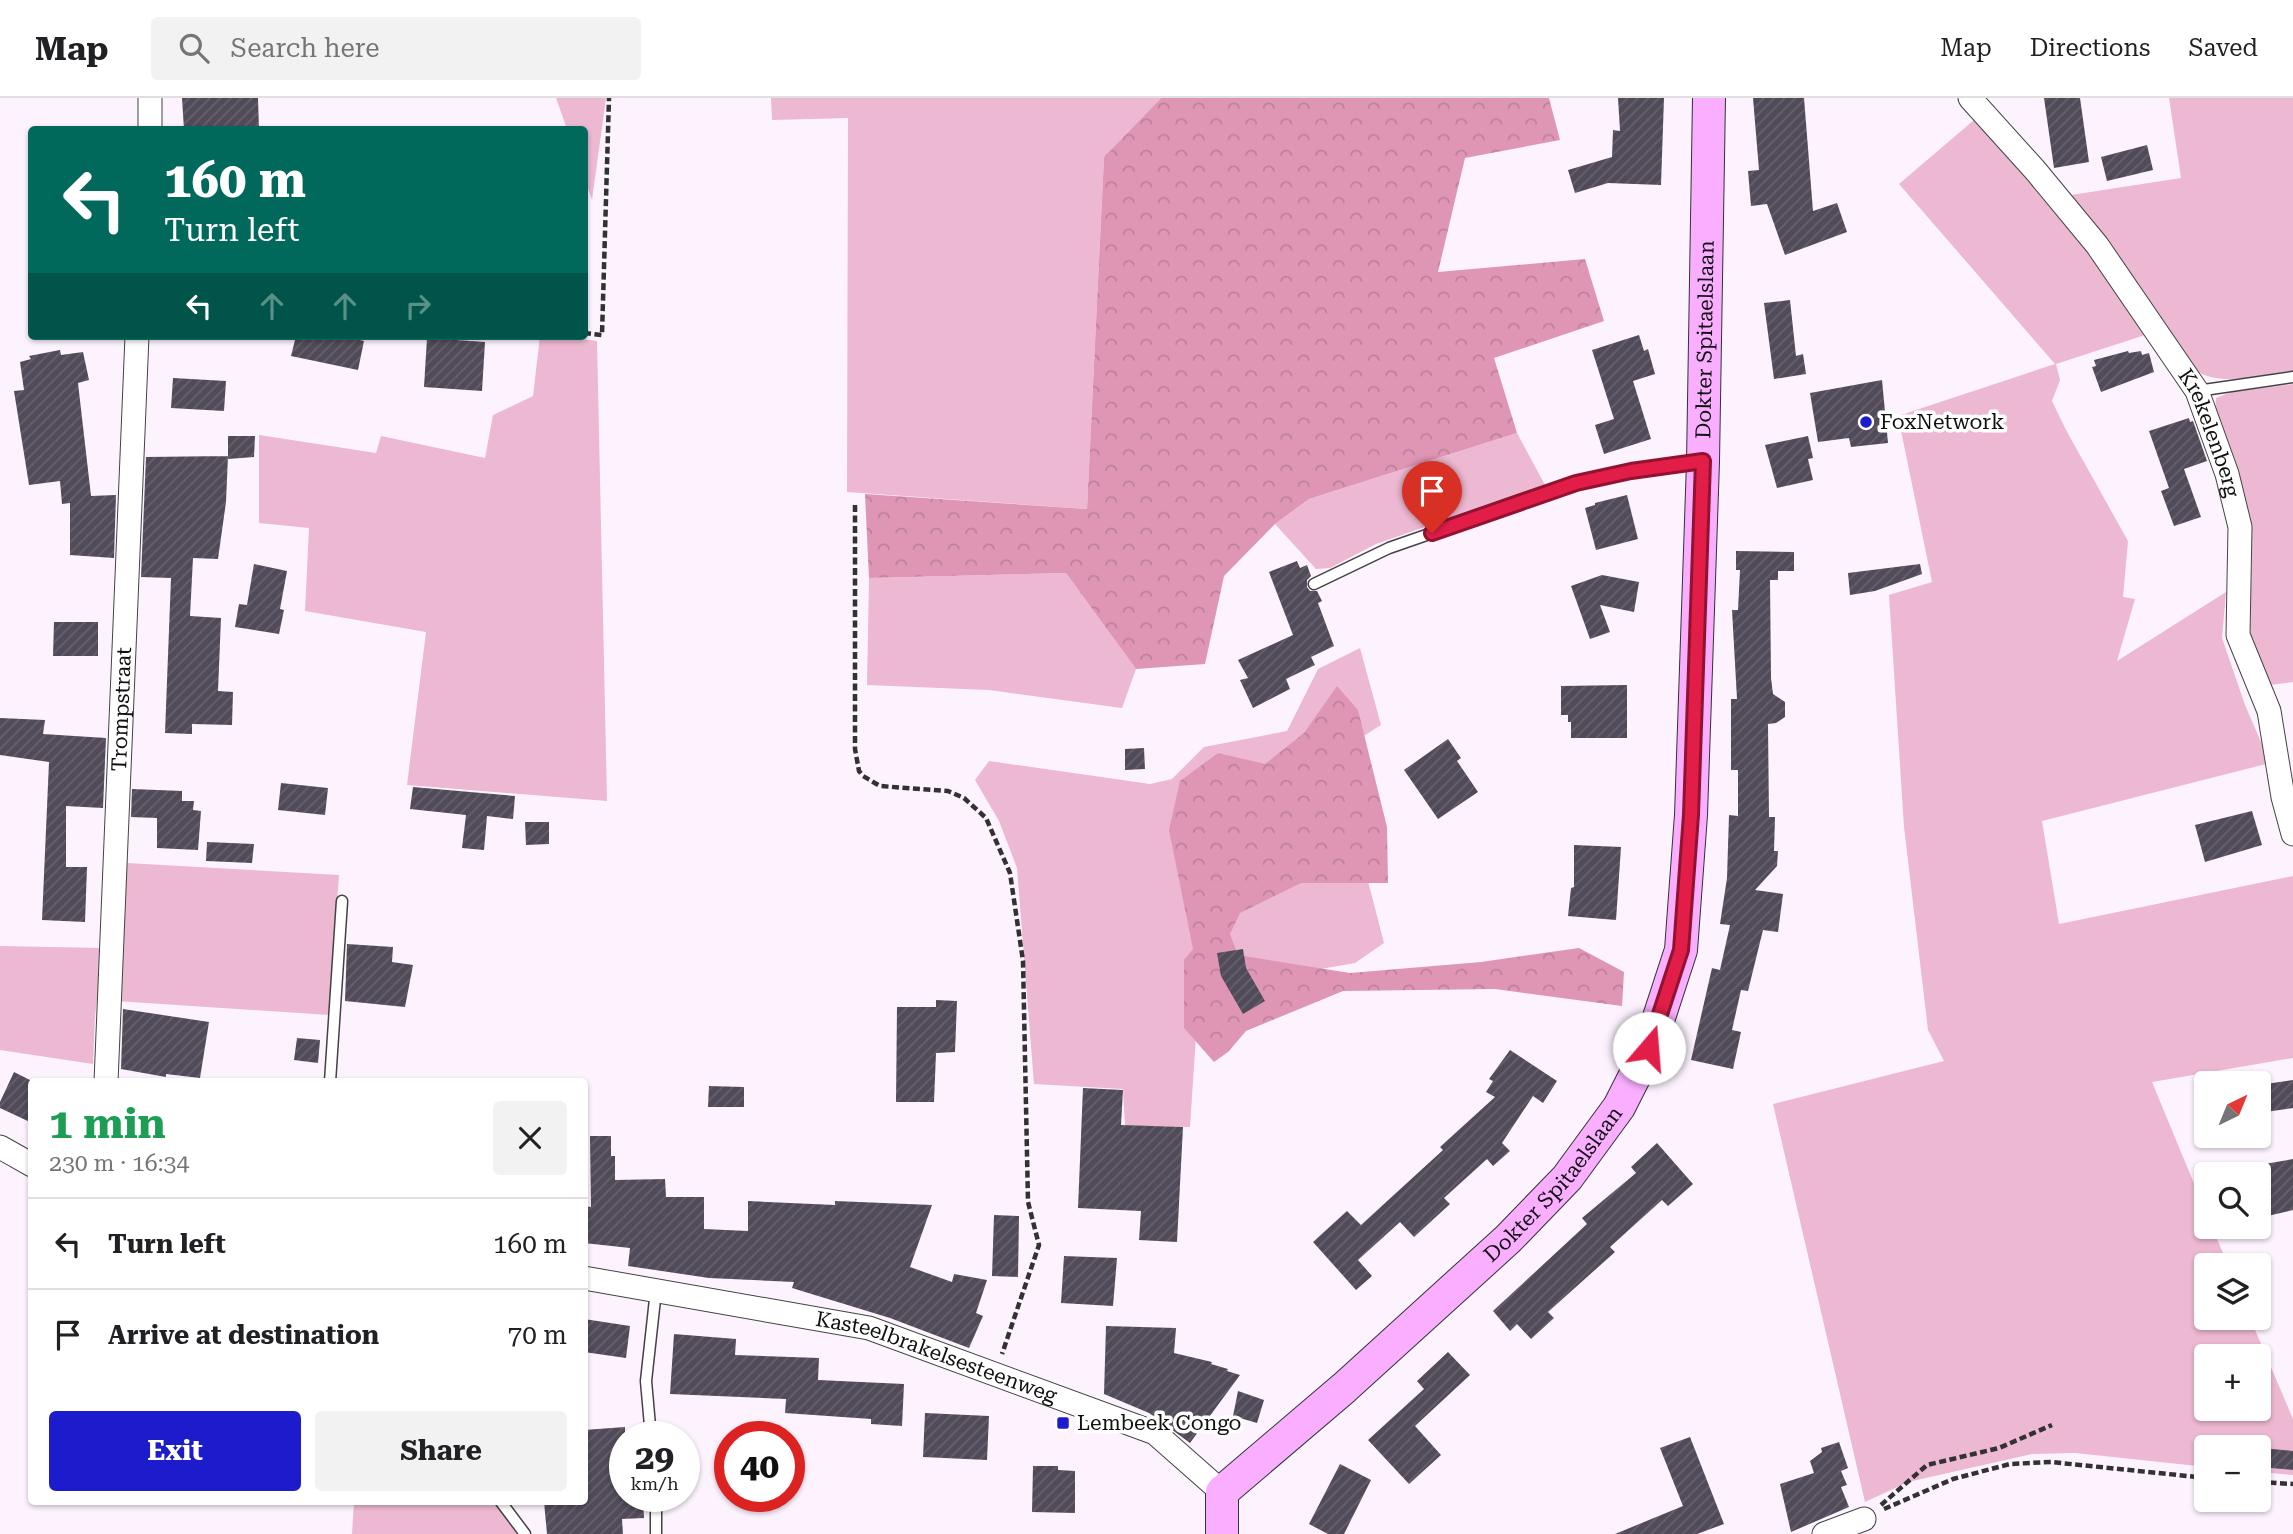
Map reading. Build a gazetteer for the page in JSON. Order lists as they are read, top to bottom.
{
  "streets": {
    "street": [
      "Dokter Spitaelslaan",
      "Krekelenberg",
      "Trompstraat",
      "Kasteelbrakelsesteenweg"
    ]
  },
  "crossings": [
    ["Dokter Spitaelslaan", "Kasteelbrakelsesteenweg"]
  ],
  "places": {
    "other": ["FoxNetwork"],
    "transit": ["Lembeek Congo"]
  },
  "north": "top right",
  "page": {
    "header": "Map",
    "search": "Search here",
    "nav": ["Map", "Directions", "Saved"],
    "turn": ["160 m", "Turn left"],
    "map_buttons": ["+", "−"],
    "heading": ["1 min", "230 m · 16:34"],
    "list": [
      {
        "name": "Turn left",
        "value": "160 m"
      },
      {
        "name": "Arrive at destination",
        "value": "70 m"
      }
    ],
    "buttons": ["Exit", "Share"],
    "speed": "29 km/h",
    "limit": "40"
  }
}
